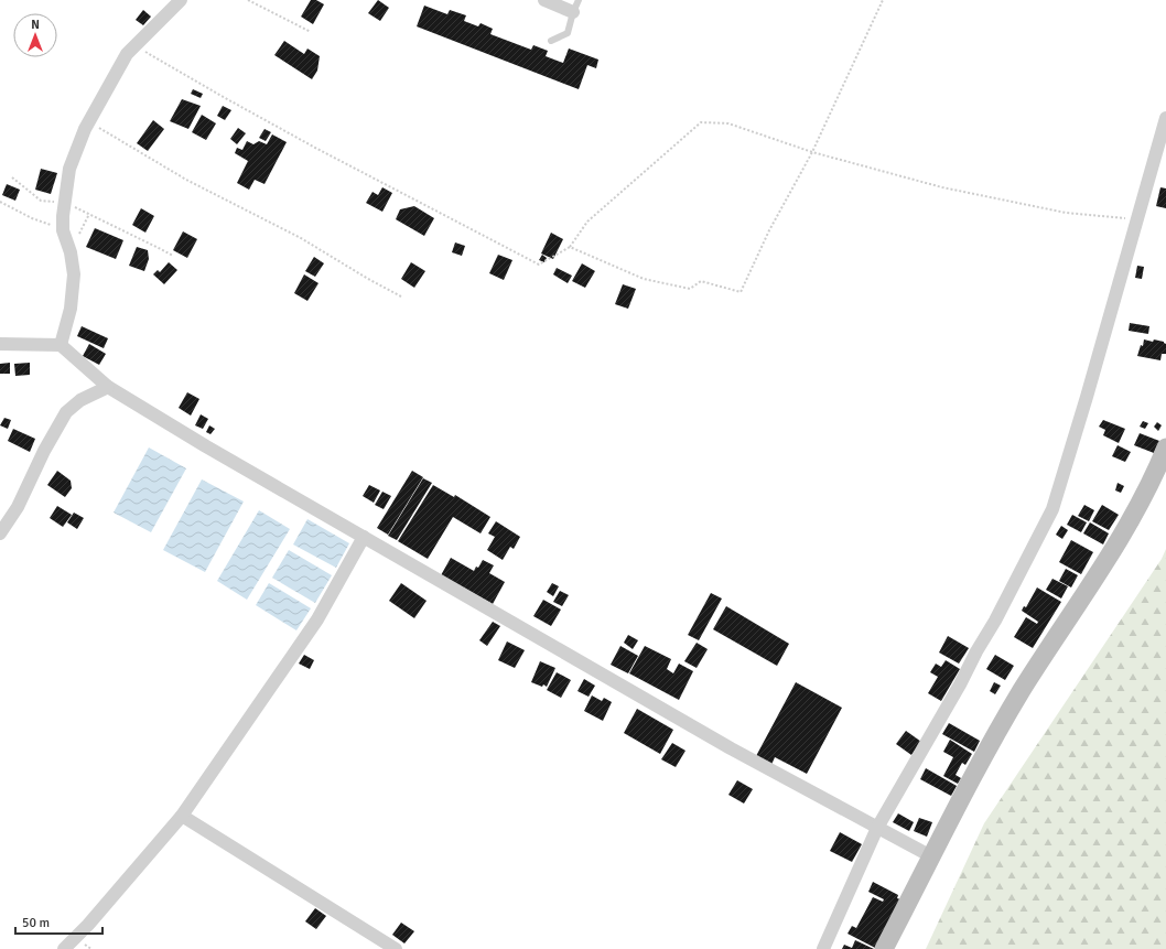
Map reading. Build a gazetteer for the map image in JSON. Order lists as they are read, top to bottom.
{
  "scale_bar": "50 m",
  "north": "top"
}
